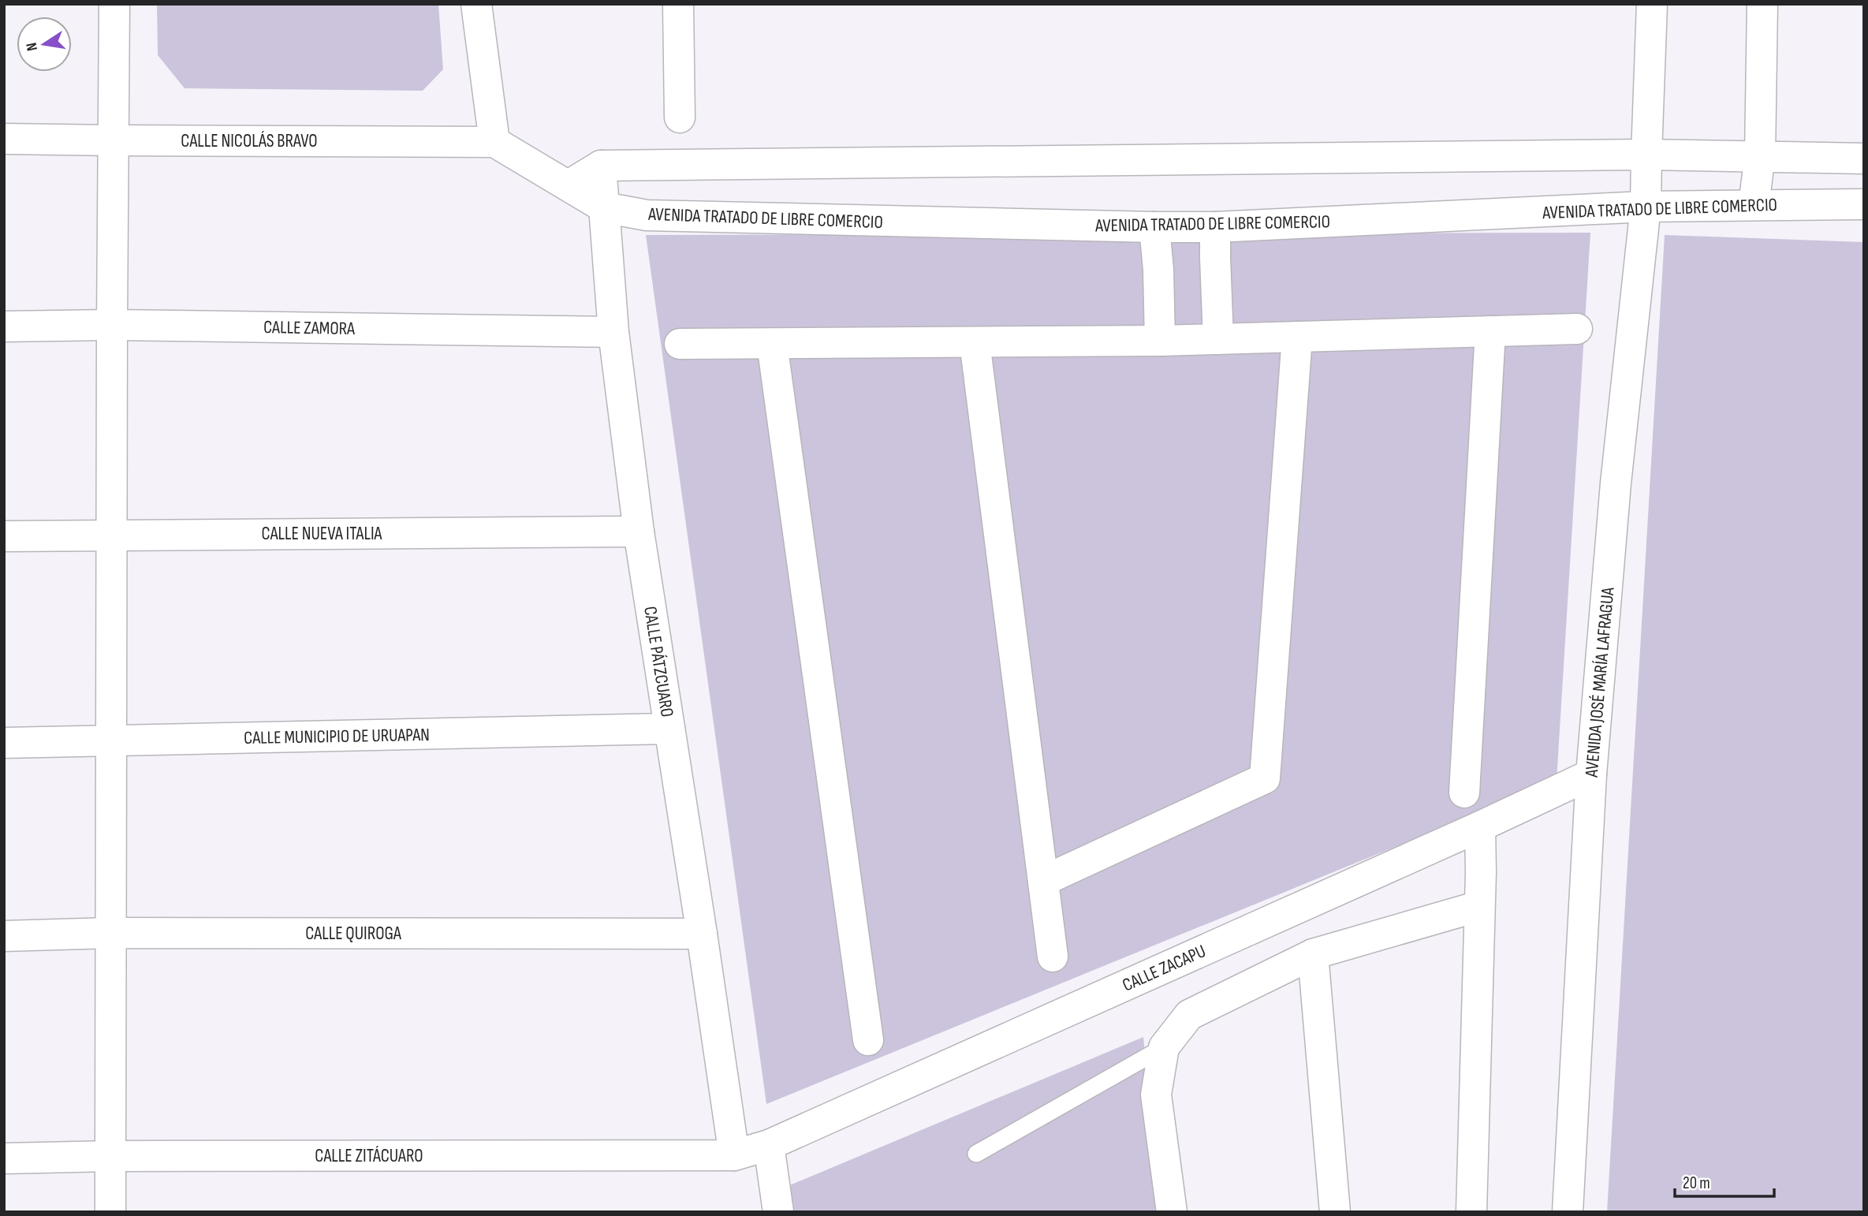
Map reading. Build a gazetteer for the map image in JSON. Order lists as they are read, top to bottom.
{
  "streets": {
    "street": [
      "CALLE NICOLÁS BRAVO",
      "AVENIDA TRATADO DE LIBRE COMERCIO",
      "CALLE ZAMORA",
      "CALLE NUEVA ITALIA",
      "CALLE PÁTZCUARO",
      "AVENIDA JOSÉ MARÍA LAFRAGUA",
      "CALLE MUNICIPIO DE URUAPAN",
      "CALLE QUIROGA",
      "CALLE ZACAPU",
      "CALLE ZITÁCUARO"
    ]
  },
  "crossings": [
    ["CALLE NICOLÁS BRAVO", "AVENIDA TRATADO DE LIBRE COMERCIO"],
    ["AVENIDA TRATADO DE LIBRE COMERCIO", "CALLE PÁTZCUARO"],
    ["AVENIDA TRATADO DE LIBRE COMERCIO", "AVENIDA JOSÉ MARÍA LAFRAGUA"],
    ["CALLE ZAMORA", "CALLE PÁTZCUARO"],
    ["CALLE NUEVA ITALIA", "CALLE PÁTZCUARO"],
    ["CALLE PÁTZCUARO", "CALLE MUNICIPIO DE URUAPAN"],
    ["CALLE PÁTZCUARO", "CALLE QUIROGA"],
    ["CALLE PÁTZCUARO", "CALLE ZACAPU"],
    ["CALLE PÁTZCUARO", "CALLE ZITÁCUARO"],
    ["AVENIDA JOSÉ MARÍA LAFRAGUA", "CALLE ZACAPU"],
    ["CALLE ZACAPU", "CALLE ZITÁCUARO"]
  ],
  "scale_bar": "20 m",
  "north": "left"
}
